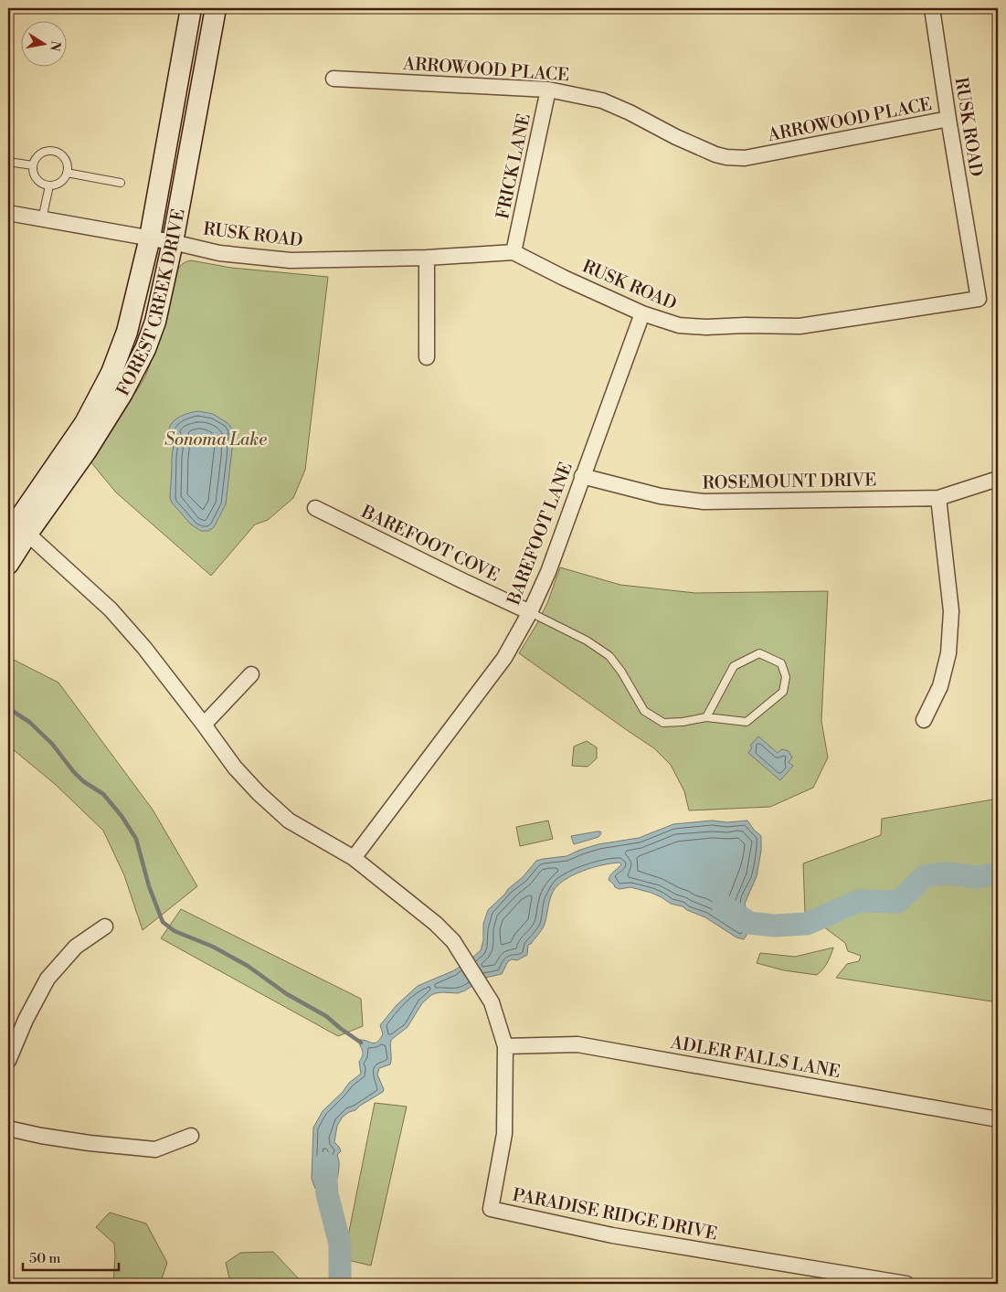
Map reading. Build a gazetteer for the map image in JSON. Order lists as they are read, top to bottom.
{
  "streets": {
    "street": [
      "ARROWOOD PLACE",
      "RUSK ROAD",
      "FRICK LANE",
      "FOREST CREEK DRIVE",
      "ROSEMOUNT DRIVE",
      "BAREFOOT LANE",
      "BAREFOOT COVE",
      "ADLER FALLS LANE",
      "PARADISE RIDGE DRIVE"
    ]
  },
  "crossings": [
    ["ARROWOOD PLACE", "RUSK ROAD"],
    ["ARROWOOD PLACE", "FRICK LANE"],
    ["RUSK ROAD", "FRICK LANE"],
    ["RUSK ROAD", "FOREST CREEK DRIVE"],
    ["RUSK ROAD", "BAREFOOT LANE"],
    ["FOREST CREEK DRIVE", "PARADISE RIDGE DRIVE"],
    ["ROSEMOUNT DRIVE", "BAREFOOT LANE"],
    ["BAREFOOT LANE", "BAREFOOT COVE"],
    ["BAREFOOT LANE", "PARADISE RIDGE DRIVE"],
    ["ADLER FALLS LANE", "PARADISE RIDGE DRIVE"]
  ],
  "parks": ["Sonoma Lake"],
  "scale_bar": "50 m",
  "north": "right"
}
